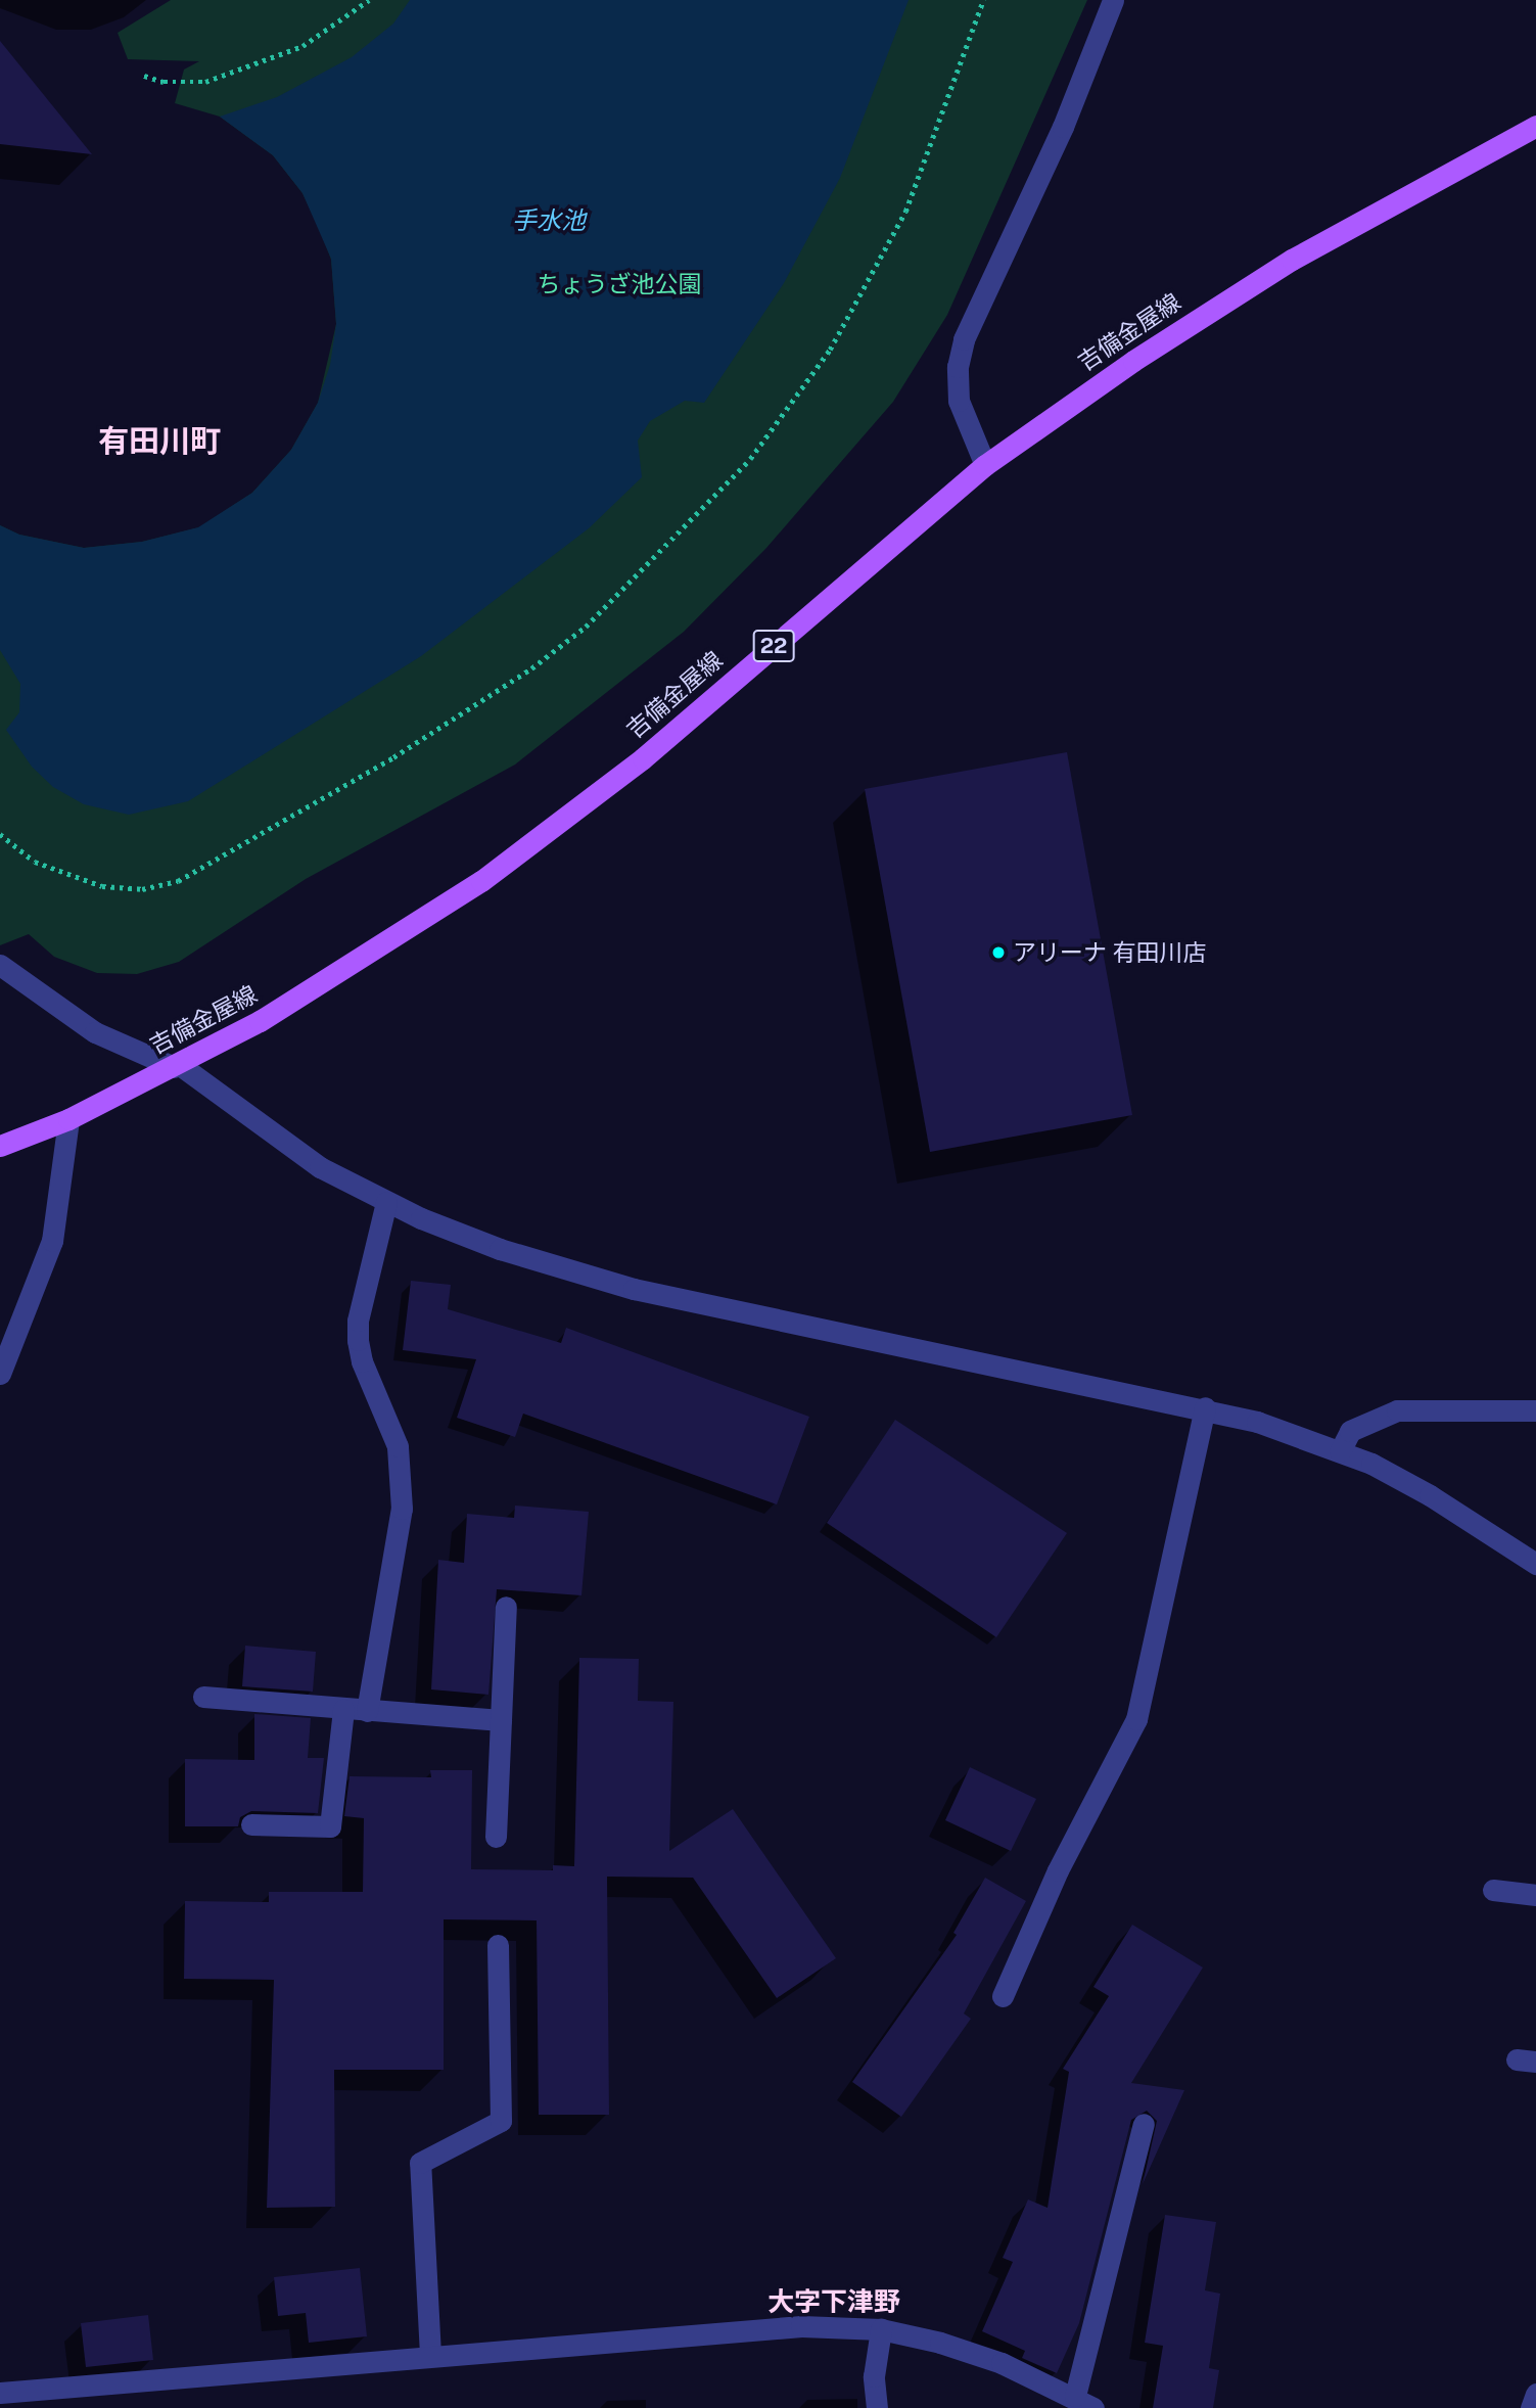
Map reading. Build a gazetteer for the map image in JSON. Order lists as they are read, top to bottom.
{
  "streets": {
    "main road": ["吉備金屋線", "22"]
  },
  "districts": ["有田川町", "大字下津野"],
  "water": ["手水池"],
  "parks": ["ちょうざ池公園"],
  "places": ["アリーナ 有田川店"]
}
